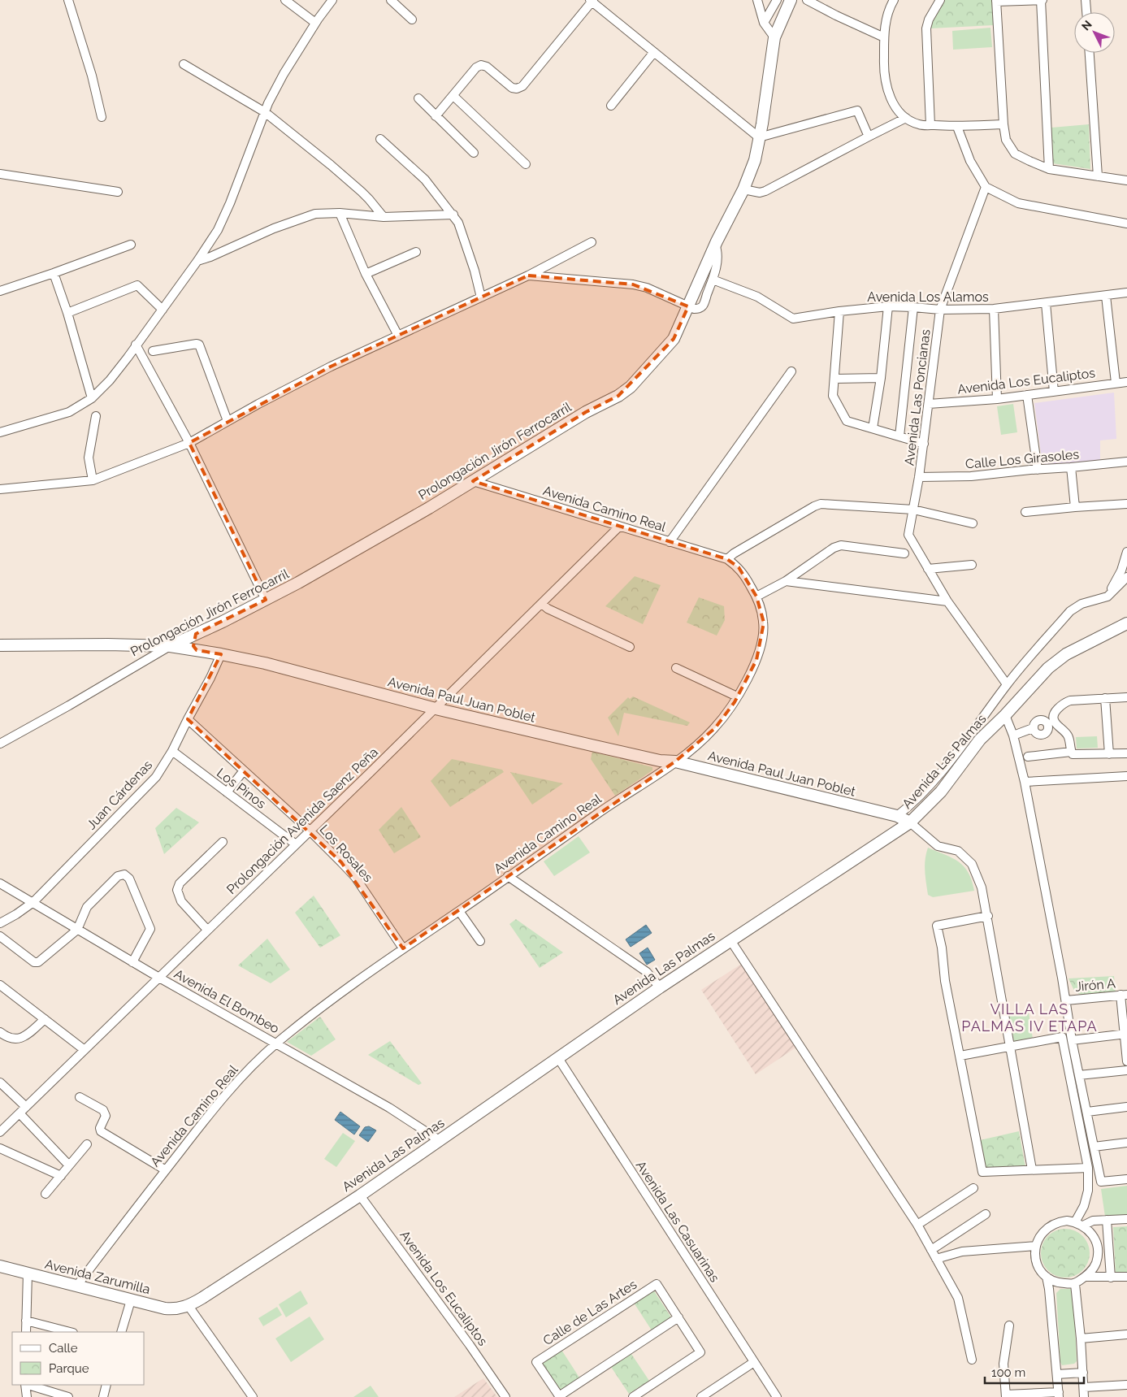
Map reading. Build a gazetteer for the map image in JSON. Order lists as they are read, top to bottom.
{
  "streets": {
    "street": [
      "Avenida Los Alamos",
      "Avenida Los Eucaliptos",
      "Avenida Las Poncianas",
      "Prolongación Jirón Ferrocarril",
      "Calle Los Girasoles",
      "Avenida Camino Real",
      "Avenida Paul Juan Poblet",
      "Avenida Las Palmas",
      "Los Pinos",
      "Juan Cárdenas",
      "Prolongación Avenida Saenz Peña",
      "Los Rosales",
      "Jirón A",
      "Avenida El Bombeo",
      "Avenida Las Casuarinas",
      "Avenida Zarumilla",
      "Calle de Las Artes"
    ]
  },
  "crossings": [
    ["Avenida Los Alamos", "Avenida Las Poncianas"],
    ["Avenida Los Eucaliptos", "Avenida Las Poncianas"],
    ["Avenida Los Eucaliptos", "Avenida Las Palmas"],
    ["Avenida Las Poncianas", "Calle Los Girasoles"],
    ["Prolongación Jirón Ferrocarril", "Avenida Camino Real"],
    ["Prolongación Jirón Ferrocarril", "Avenida Paul Juan Poblet"],
    ["Avenida Camino Real", "Avenida Paul Juan Poblet"],
    ["Avenida Camino Real", "Prolongación Avenida Saenz Peña"],
    ["Avenida Camino Real", "Los Rosales"],
    ["Avenida Camino Real", "Avenida El Bombeo"],
    ["Avenida Camino Real", "Avenida Zarumilla"],
    ["Avenida Paul Juan Poblet", "Avenida Las Palmas"],
    ["Avenida Paul Juan Poblet", "Juan Cárdenas"],
    ["Avenida Paul Juan Poblet", "Prolongación Avenida Saenz Peña"],
    ["Avenida Las Palmas", "Avenida El Bombeo"],
    ["Avenida Las Palmas", "Avenida Las Casuarinas"],
    ["Avenida Las Palmas", "Avenida Zarumilla"],
    ["Los Pinos", "Juan Cárdenas"],
    ["Los Pinos", "Prolongación Avenida Saenz Peña"],
    ["Juan Cárdenas", "Los Rosales"],
    ["Juan Cárdenas", "Avenida El Bombeo"],
    ["Prolongación Avenida Saenz Peña", "Los Rosales"],
    ["Prolongación Avenida Saenz Peña", "Avenida El Bombeo"]
  ],
  "districts": ["VILLA LAS PALMAS IV ETAPA"],
  "legend": ["Calle", "Parque"],
  "scale_bar": "100 m",
  "north": "top left"
}
